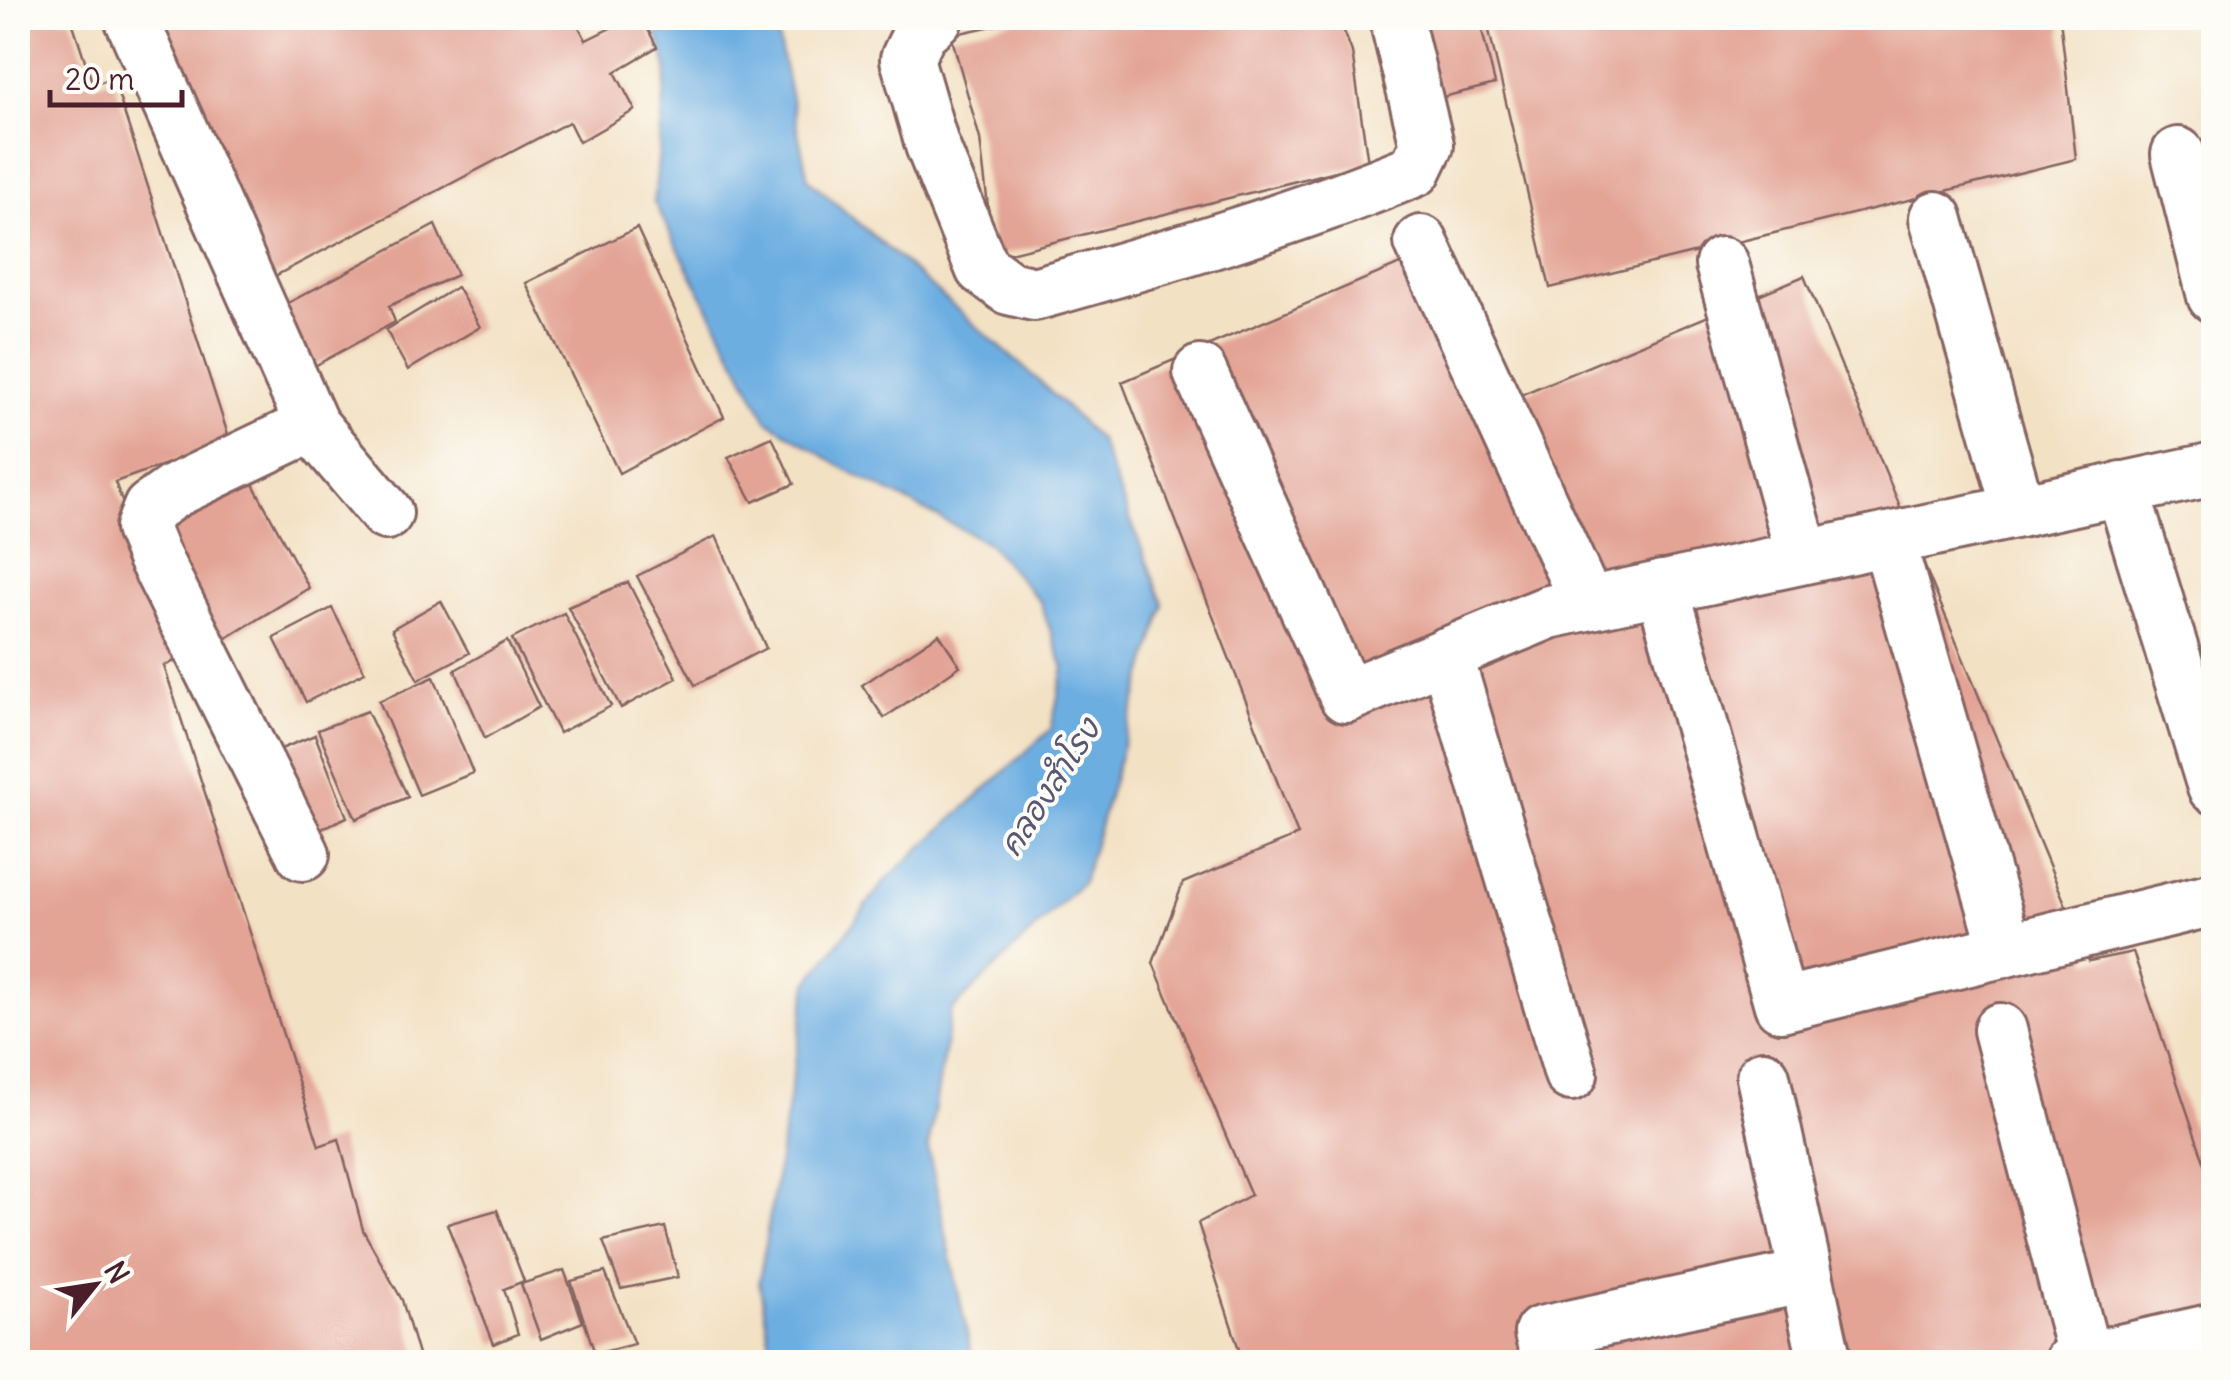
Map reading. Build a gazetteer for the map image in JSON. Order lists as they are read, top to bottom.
{
  "water": ["คลองสำโรง"],
  "scale_bar": "20 m",
  "north": "top right"
}
